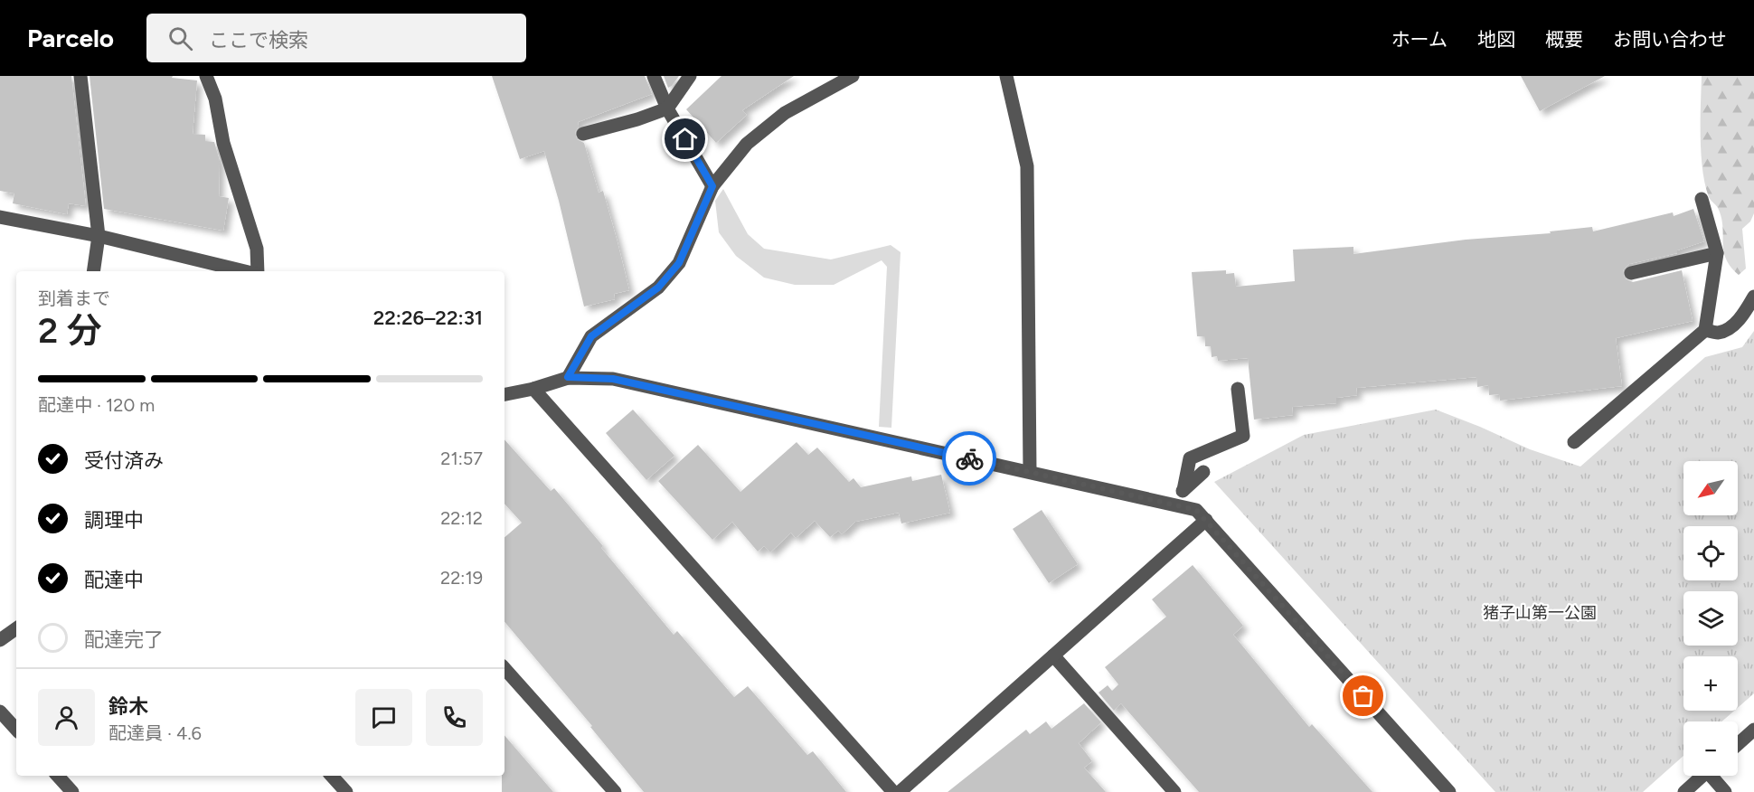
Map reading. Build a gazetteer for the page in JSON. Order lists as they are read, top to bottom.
{
  "parks": ["猪子山第一公園"],
  "north": "bottom left",
  "page": {
    "header": "Parcelo",
    "search": "ここで検索",
    "nav": [
      "ホーム",
      "地図",
      "概要",
      "お問い合わせ"
    ],
    "heading": ["2 分", "到着まで", "22:26–22:31"],
    "panel": ["鈴木", "配達員 · 4.6"],
    "bar": "配達中 · 120 m",
    "list": [
      ["受付済み", "21:57"],
      ["調理中", "22:12"],
      ["配達中", "22:19"],
      "配達完了"
    ],
    "map_buttons": ["+", "−"]
  }
}
